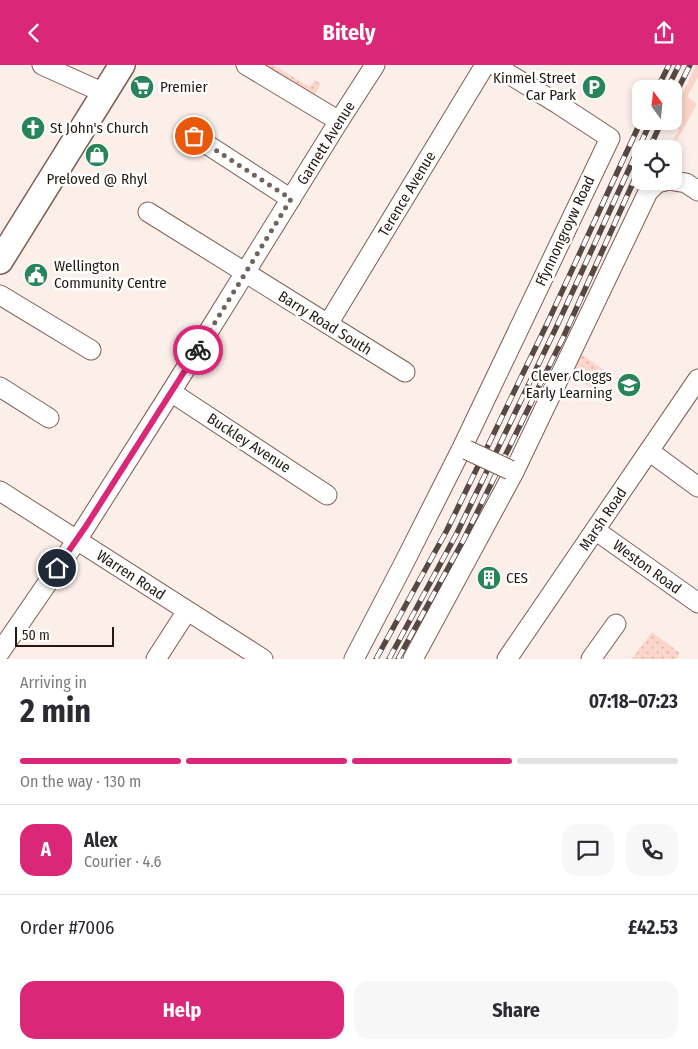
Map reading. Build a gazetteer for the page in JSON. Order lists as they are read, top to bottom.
{
  "streets": {
    "street": [
      "Garnett Avenue",
      "Terence Avenue",
      "Ffynnongroyw Road",
      "Barry Road South",
      "Buckley Avenue",
      "Marsh Road",
      "Weston Road",
      "Warren Road"
    ]
  },
  "crossings": [
    ["Garnett Avenue", "Barry Road South"],
    ["Garnett Avenue", "Buckley Avenue"],
    ["Garnett Avenue", "Warren Road"],
    ["Terence Avenue", "Barry Road South"],
    ["Marsh Road", "Weston Road"]
  ],
  "places": {
    "supermarket": ["Premier"],
    "parking": ["Kinmel Street Car Park"],
    "church": ["St John's Church"],
    "shop": ["Preloved @ Rhyl"],
    "public building": ["Wellington Community Centre"],
    "school or university": ["Clever Cloggs Early Learning"],
    "building": ["CES"]
  },
  "scale_bar": "50 m",
  "north": "top",
  "page": {
    "header": "Bitely",
    "scale": "50 m",
    "heading": ["2 min", "Arriving in", "07:18–07:23"],
    "panel": [
      "Alex",
      "Courier · 4.6",
      "Order #7006",
      "£42.53"
    ],
    "bar": "On the way · 130 m",
    "round": "A",
    "buttons": ["Help", "Share"]
  }
}
